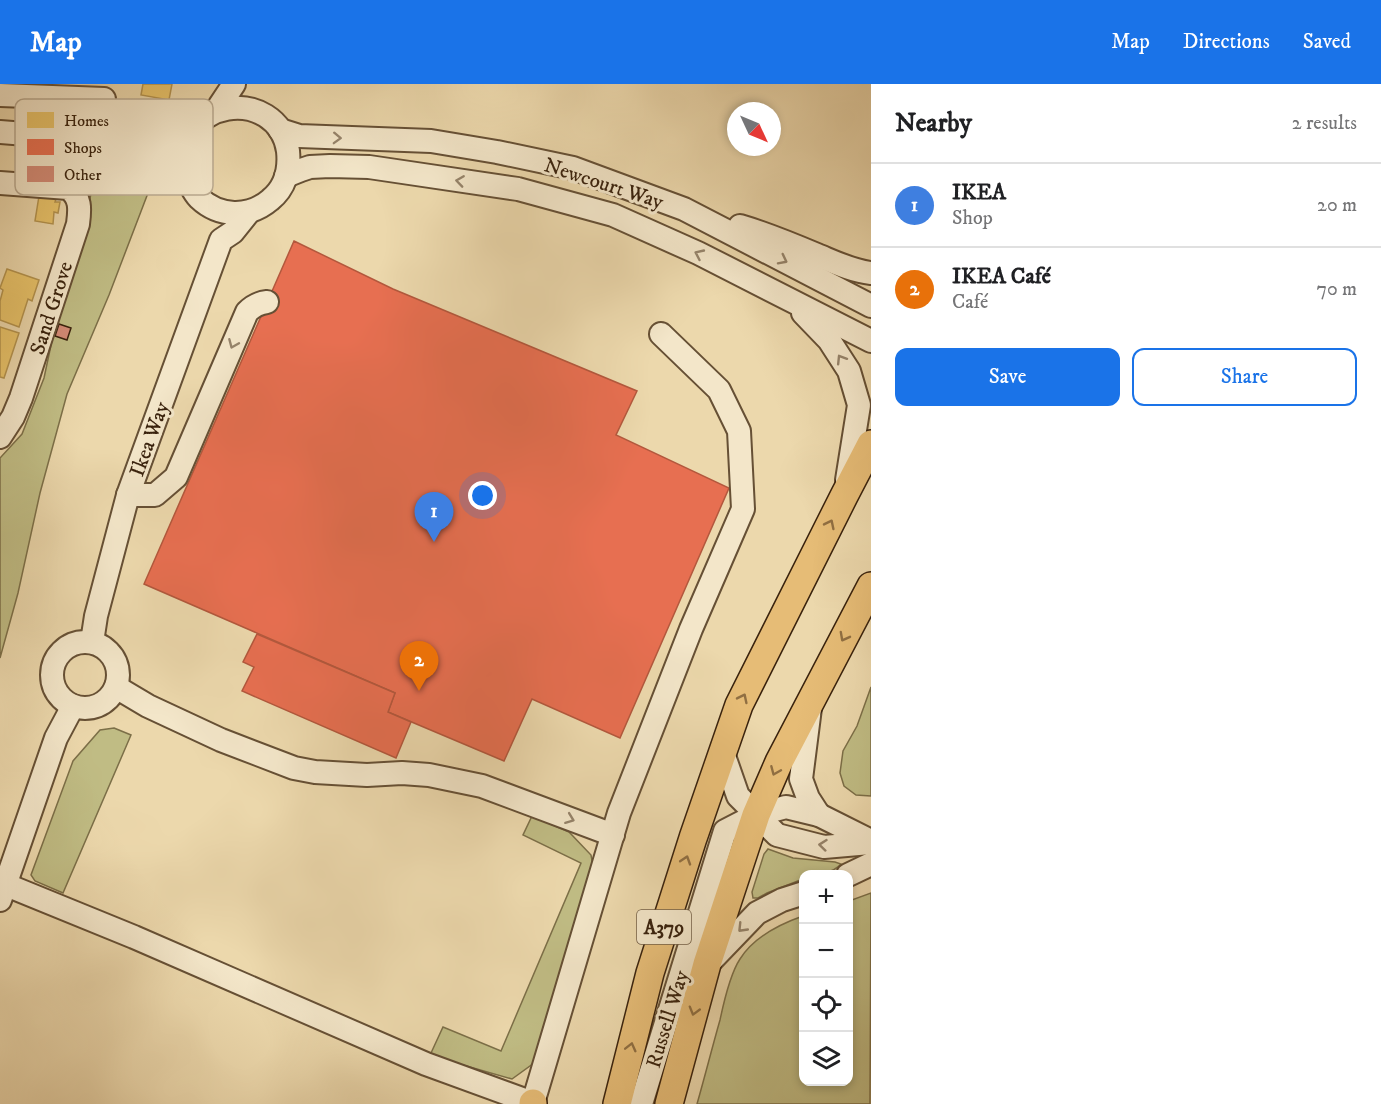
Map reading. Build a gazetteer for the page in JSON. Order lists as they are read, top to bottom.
{
  "streets": {
    "main road": ["A379"],
    "street": [
      "Newcourt Way",
      "Sand Grove",
      "Ikea Way",
      "Russell Way"
    ]
  },
  "crossings": [
    ["A379", "Russell Way"]
  ],
  "legend": ["Homes", "Shops", "Other"],
  "north": "bottom right",
  "page": {
    "header": "Map",
    "nav": ["Map", "Directions", "Saved"],
    "heading": ["Nearby", "2 results"],
    "list": [
      {
        "mark": "1",
        "name": "IKEA",
        "note": "Shop",
        "value": "20 m"
      },
      {
        "mark": "2",
        "name": "IKEA Café",
        "note": "Café",
        "value": "70 m"
      }
    ],
    "buttons": ["Save", "Share"],
    "pins": ["1", "2"],
    "map_buttons": ["+", "−"]
  }
}
